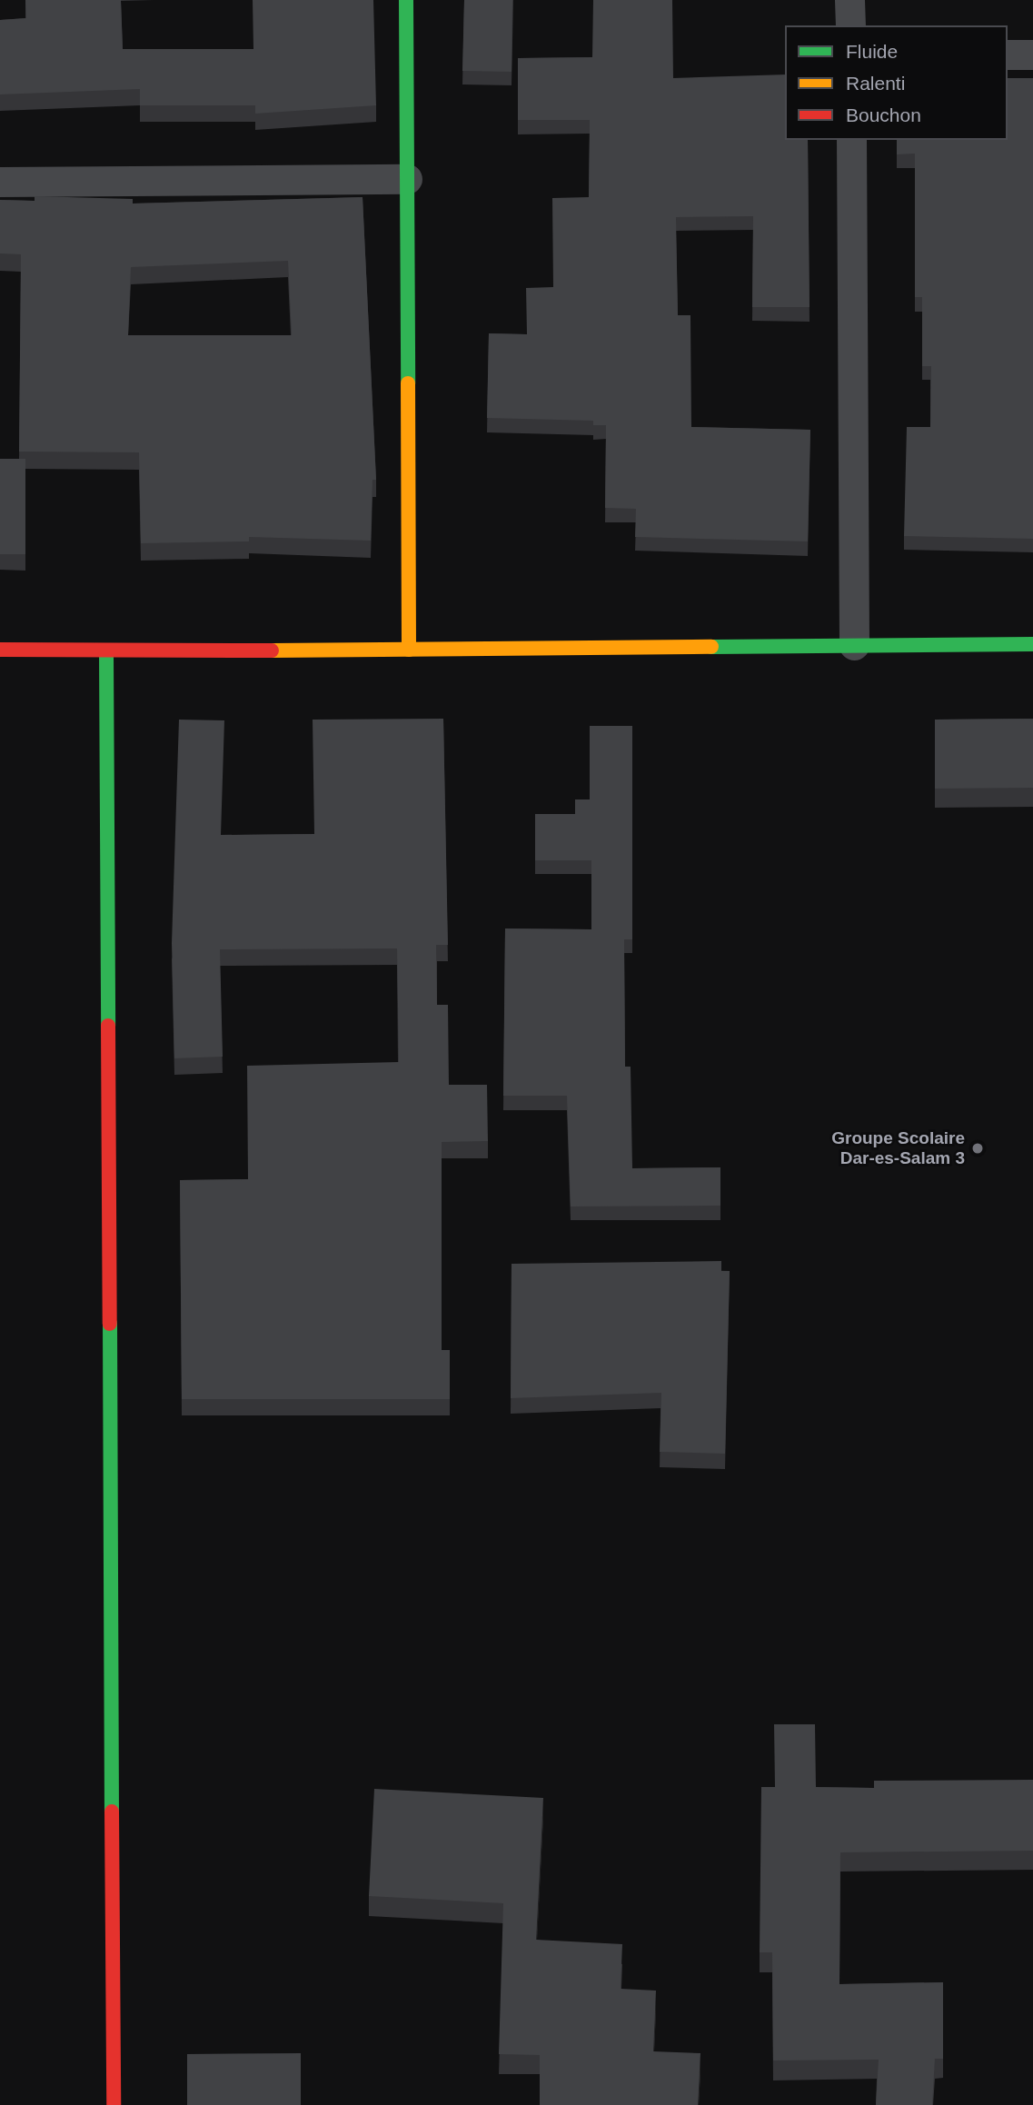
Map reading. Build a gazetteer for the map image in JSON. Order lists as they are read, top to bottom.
{
  "places": ["Groupe Scolaire Dar-es-Salam 3"],
  "legend": ["Fluide", "Ralenti", "Bouchon"]
}
